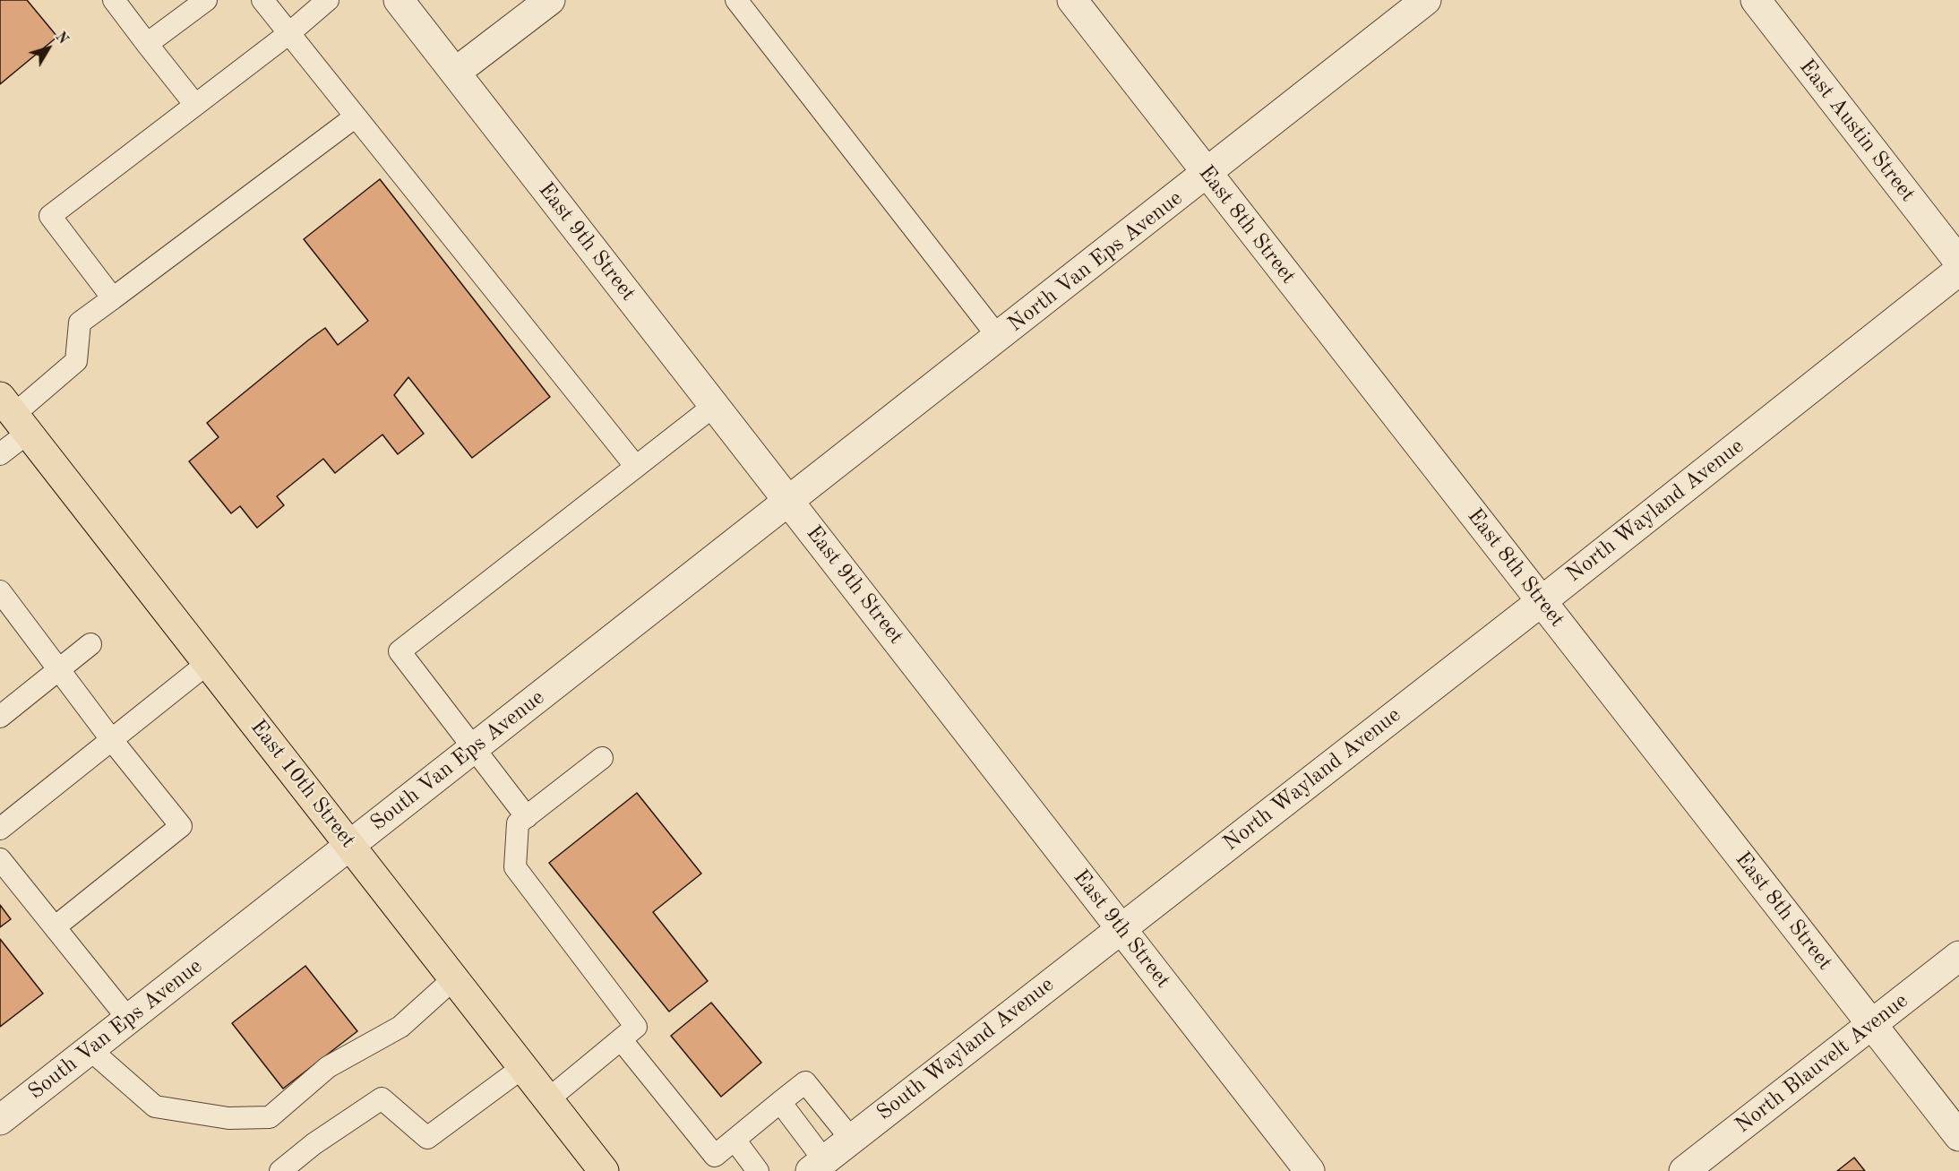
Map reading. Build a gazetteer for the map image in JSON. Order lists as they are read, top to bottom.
{
  "streets": {
    "main road": ["East 10th Street"],
    "street": [
      "East Austin Street",
      "East 8th Street",
      "East 9th Street",
      "North Van Eps Avenue",
      "North Wayland Avenue",
      "South Van Eps Avenue",
      "South Wayland Avenue",
      "North Blauvelt Avenue"
    ]
  },
  "crossings": [
    ["East 8th Street", "North Van Eps Avenue"],
    ["East 8th Street", "North Wayland Avenue"],
    ["East 8th Street", "North Blauvelt Avenue"],
    ["East 9th Street", "North Van Eps Avenue"],
    ["East 9th Street", "North Wayland Avenue"],
    ["East 9th Street", "South Van Eps Avenue"],
    ["East 9th Street", "South Wayland Avenue"],
    ["North Van Eps Avenue", "South Van Eps Avenue"],
    ["North Wayland Avenue", "South Wayland Avenue"],
    ["South Van Eps Avenue", "East 10th Street"]
  ],
  "north": "top right"
}
